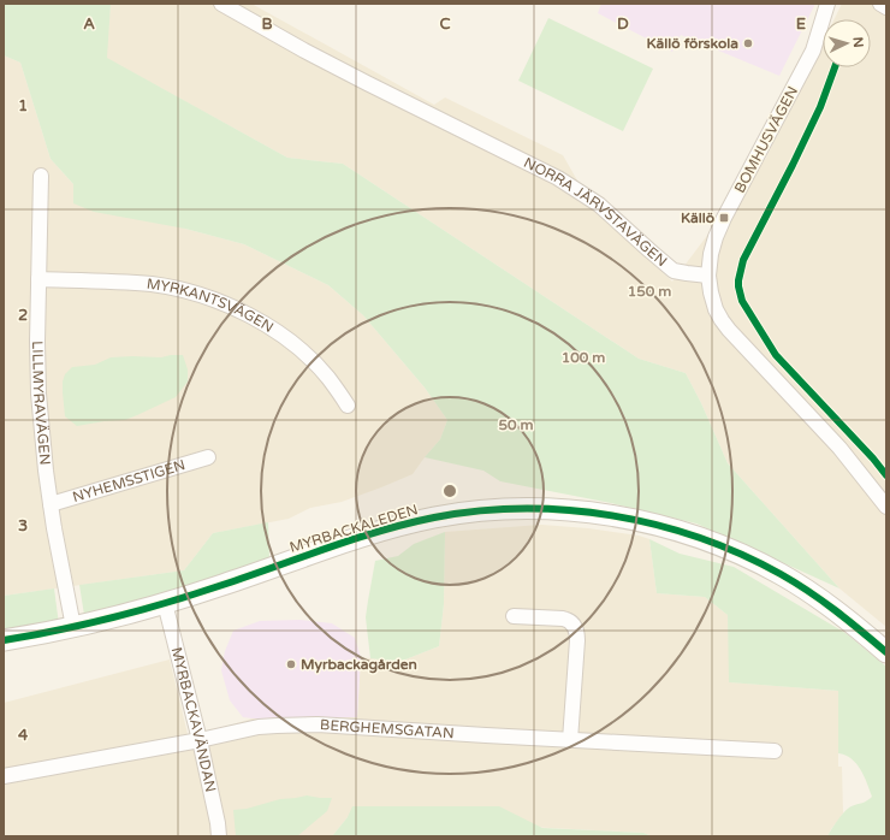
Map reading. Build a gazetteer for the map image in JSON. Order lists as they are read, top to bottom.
{
  "streets": {
    "street": [
      "BOMHUSVÄGEN",
      "NORRA JÄRVSTAVÄGEN",
      "MYRKANTSVÄGEN",
      "LILLMYRAVÄGEN",
      "NYHEMSSTIGEN",
      "MYRBACKALEDEN",
      "MYRBACKAVÄNDAN",
      "BERGHEMSGATAN"
    ]
  },
  "crossings": [
    ["BOMHUSVÄGEN", "NORRA JÄRVSTAVÄGEN"],
    ["MYRKANTSVÄGEN", "LILLMYRAVÄGEN"],
    ["LILLMYRAVÄGEN", "NYHEMSSTIGEN"],
    ["LILLMYRAVÄGEN", "MYRBACKALEDEN"],
    ["MYRBACKALEDEN", "MYRBACKAVÄNDAN"],
    ["MYRBACKAVÄNDAN", "BERGHEMSGATAN"]
  ],
  "places": {
    "other": ["Källö förskola", "Myrbackagården"],
    "transit": ["Källö"]
  },
  "north": "right",
  "grid": {
    "columns": [
      "A",
      "B",
      "C",
      "D",
      "E"
    ],
    "rows": [
      "1",
      "2",
      "3",
      "4"
    ]
  },
  "rings": ["150 m", "100 m", "50 m"]
}
